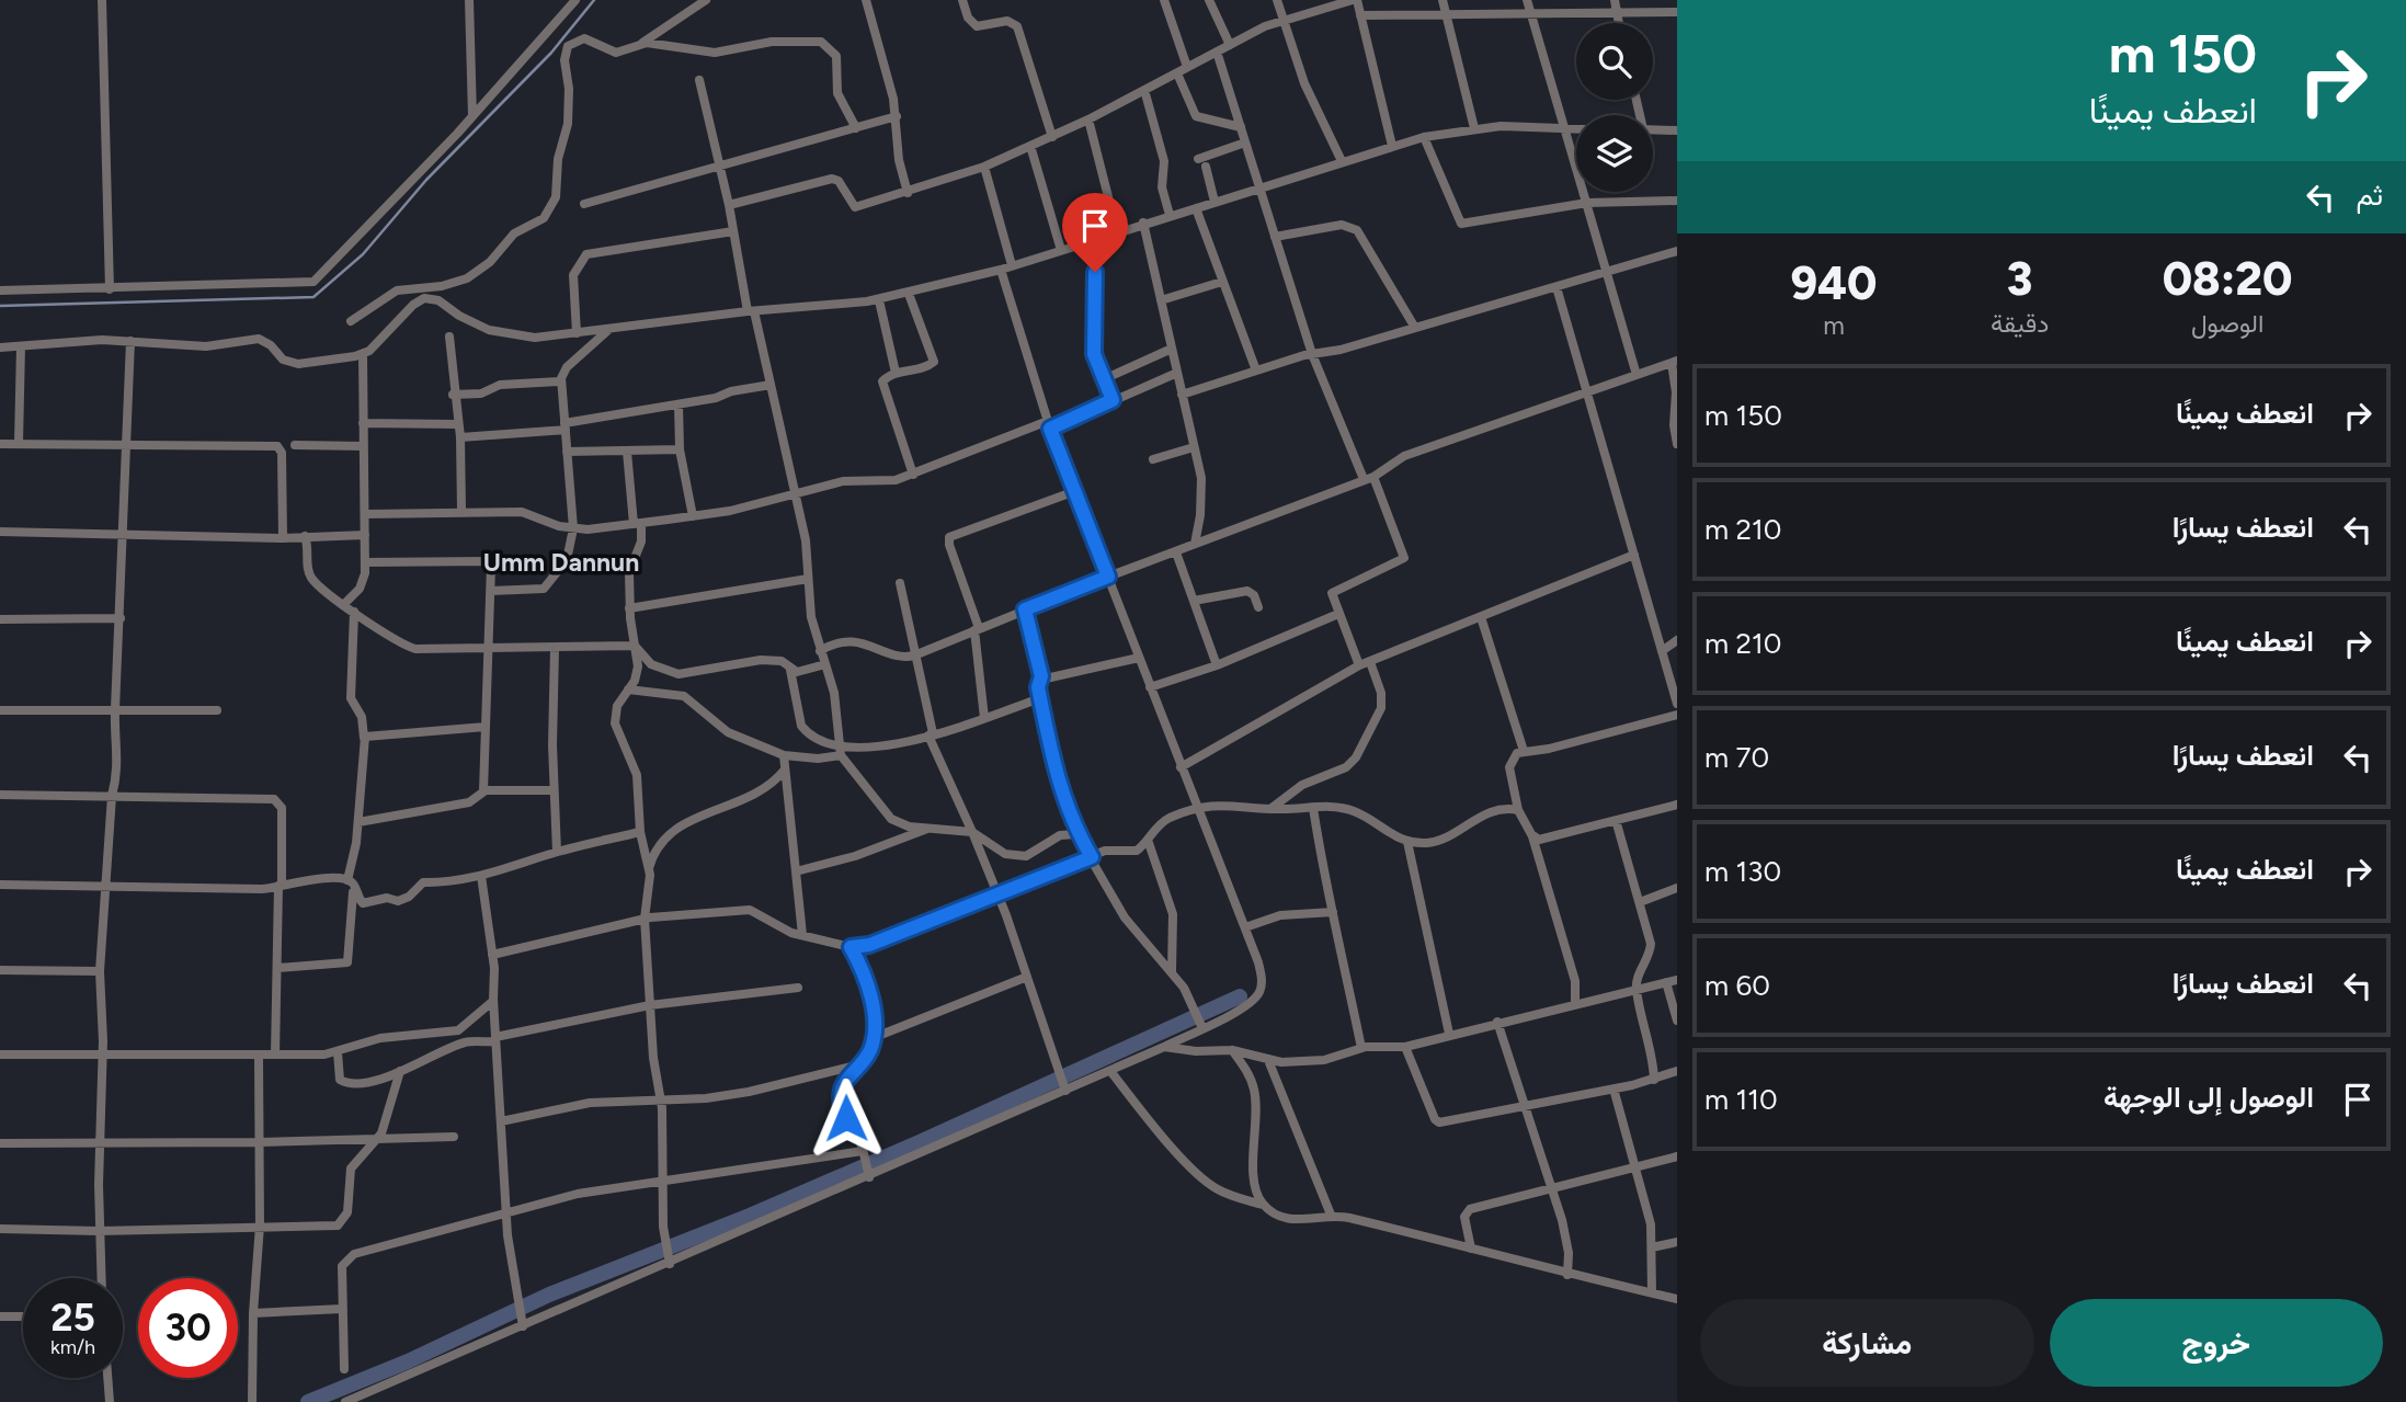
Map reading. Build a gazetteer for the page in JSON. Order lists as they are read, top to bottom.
{
  "districts": ["Umm Dannun"],
  "page": {
    "turn": ["150 m", "انعطف يمينًا"],
    "then": "ثم",
    "eta": [
      "08:20",
      "الوصول",
      "3",
      "دقيقة",
      "940",
      "m"
    ],
    "list": [
      {
        "name": "انعطف يمينًا",
        "value": "150 m"
      },
      {
        "name": "انعطف يسارًا",
        "value": "210 m"
      },
      {
        "name": "انعطف يمينًا",
        "value": "210 m"
      },
      {
        "name": "انعطف يسارًا",
        "value": "70 m"
      },
      {
        "name": "انعطف يمينًا",
        "value": "130 m"
      },
      {
        "name": "انعطف يسارًا",
        "value": "60 m"
      },
      {
        "name": "الوصول إلى الوجهة",
        "value": "110 m"
      }
    ],
    "speed": "25 km/h",
    "limit": "30",
    "buttons": ["خروج", "مشاركة"]
  }
}
